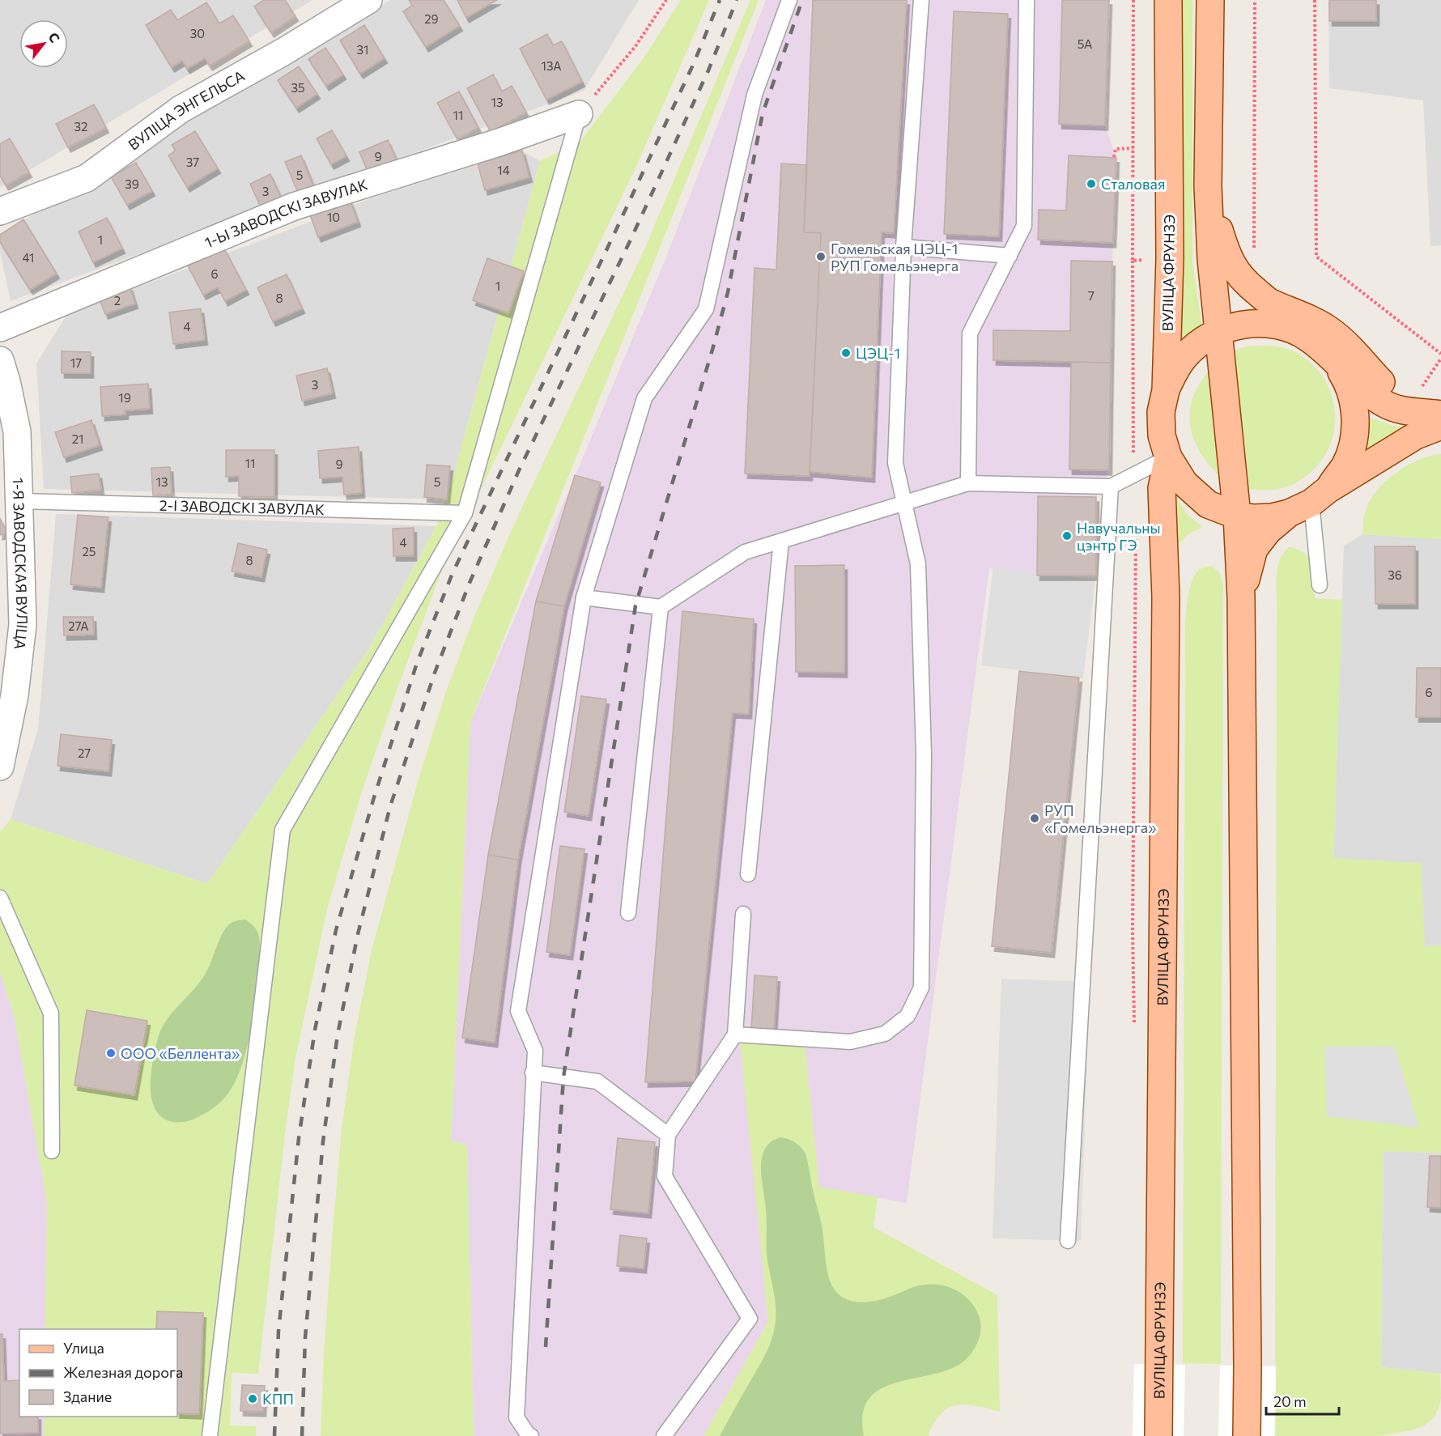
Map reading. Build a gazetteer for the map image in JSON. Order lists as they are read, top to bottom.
{
  "streets": {
    "main road": ["ВУЛІЦА ФРУНЗЭ"],
    "street": ["ВУЛІЦА ЭНГЕЛЬСА", "1-Ы ЗАВОДСКІ ЗАВУЛАК", "1-Я ЗАВОДСКАЯ ВУЛІЦА"],
    "lane": ["2-І ЗАВОДСКІ ЗАВУЛАК"]
  },
  "crossings": [
    ["2-І ЗАВОДСКІ ЗАВУЛАК", "1-Я ЗАВОДСКАЯ ВУЛІЦА"]
  ],
  "places": [
    "Сталовая",
    "Гомельская ЦЭЦ-1 РУП Гомельэнерга",
    "ЦЭЦ-1",
    "Навучальны цэнтр ГЭ",
    "РУП «Гомельэнерга»",
    "ООО «Беллента»",
    "КПП"
  ],
  "house_numbers": [
    "29",
    "30",
    "5А",
    "31",
    "13А",
    "35",
    "13",
    "11",
    "32",
    "9",
    "37",
    "14",
    "5",
    "39",
    "3",
    "10",
    "1",
    "41",
    "6",
    "1",
    "7",
    "8",
    "2",
    "4",
    "17",
    "3",
    "19",
    "21",
    "11",
    "9",
    "13",
    "5",
    "4",
    "25",
    "8",
    "36",
    "27А",
    "6",
    "27"
  ],
  "legend": ["Улица", "Железная дорога", "Здание"],
  "scale_bar": "20 m",
  "north": "top right"
}
